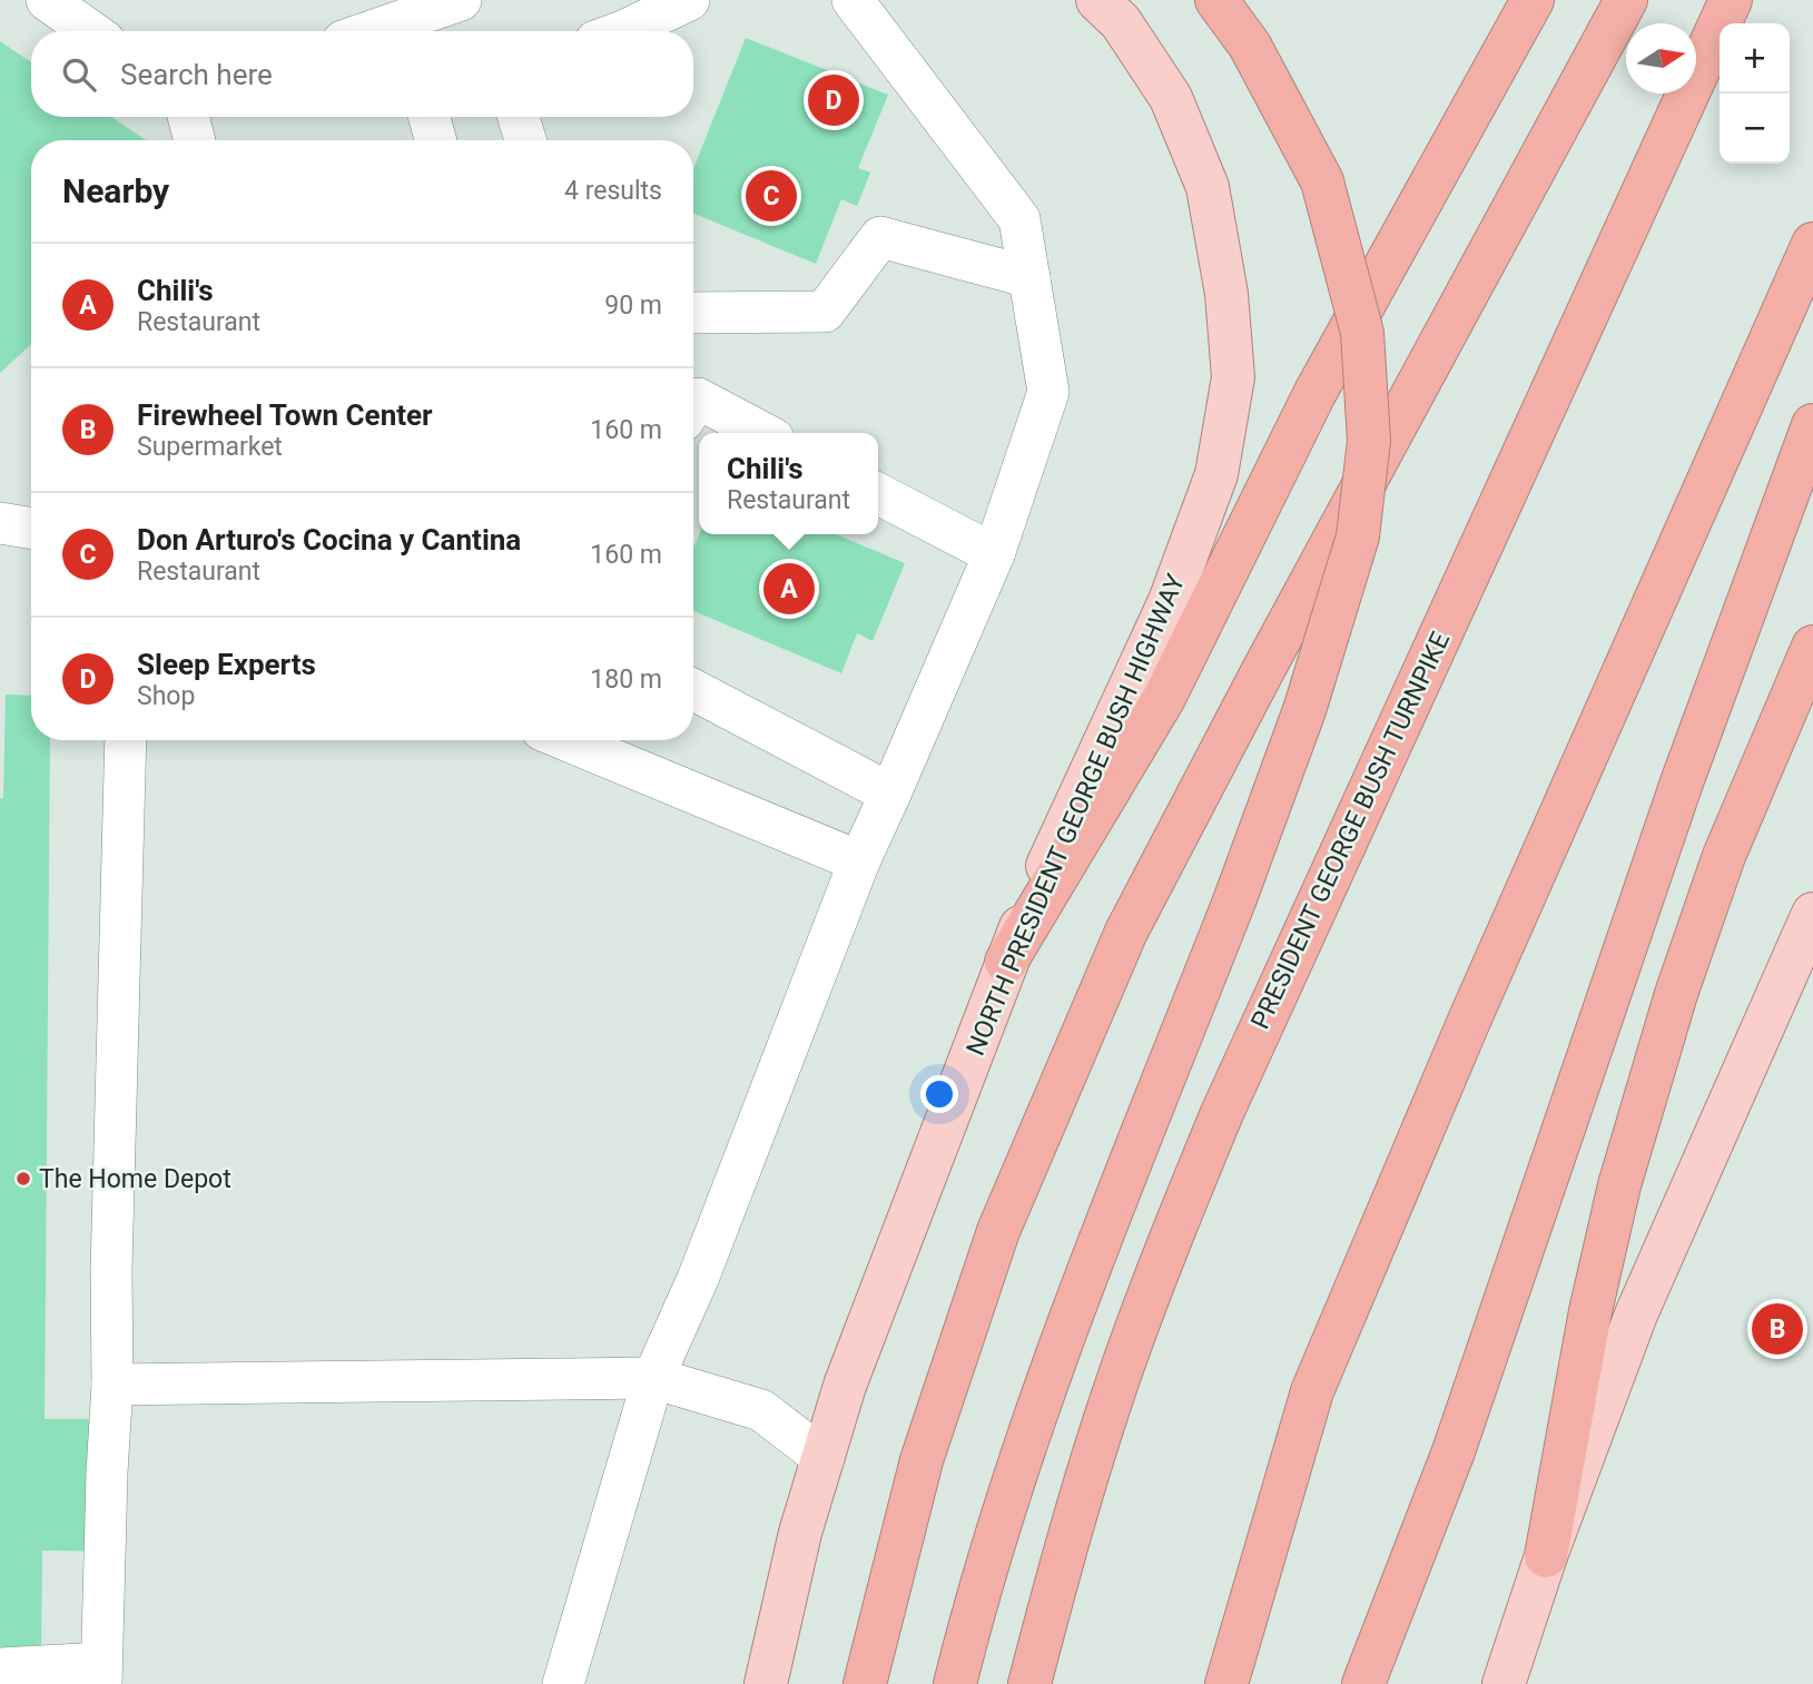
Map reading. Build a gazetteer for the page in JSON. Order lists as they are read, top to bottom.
{
  "streets": {
    "highway": ["PRESIDENT GEORGE BUSH TURNPIKE"],
    "main road": ["NORTH PRESIDENT GEORGE BUSH HIGHWAY"]
  },
  "places": ["The Home Depot"],
  "north": "right",
  "page": {
    "map_buttons": ["+", "−"],
    "search": "Search here",
    "pins": [
      "D",
      "C",
      "A",
      "B"
    ],
    "heading": ["Nearby", "4 results"],
    "list": [
      {
        "mark": "A",
        "name": "Chili's",
        "note": "Restaurant",
        "value": "90 m"
      },
      {
        "mark": "B",
        "name": "Firewheel Town Center",
        "note": "Supermarket",
        "value": "160 m"
      },
      {
        "mark": "C",
        "name": "Don Arturo's Cocina y Cantina",
        "note": "Restaurant",
        "value": "160 m"
      },
      {
        "mark": "D",
        "name": "Sleep Experts",
        "note": "Shop",
        "value": "180 m"
      }
    ],
    "popup": ["Chili's", "Restaurant"]
  }
}
